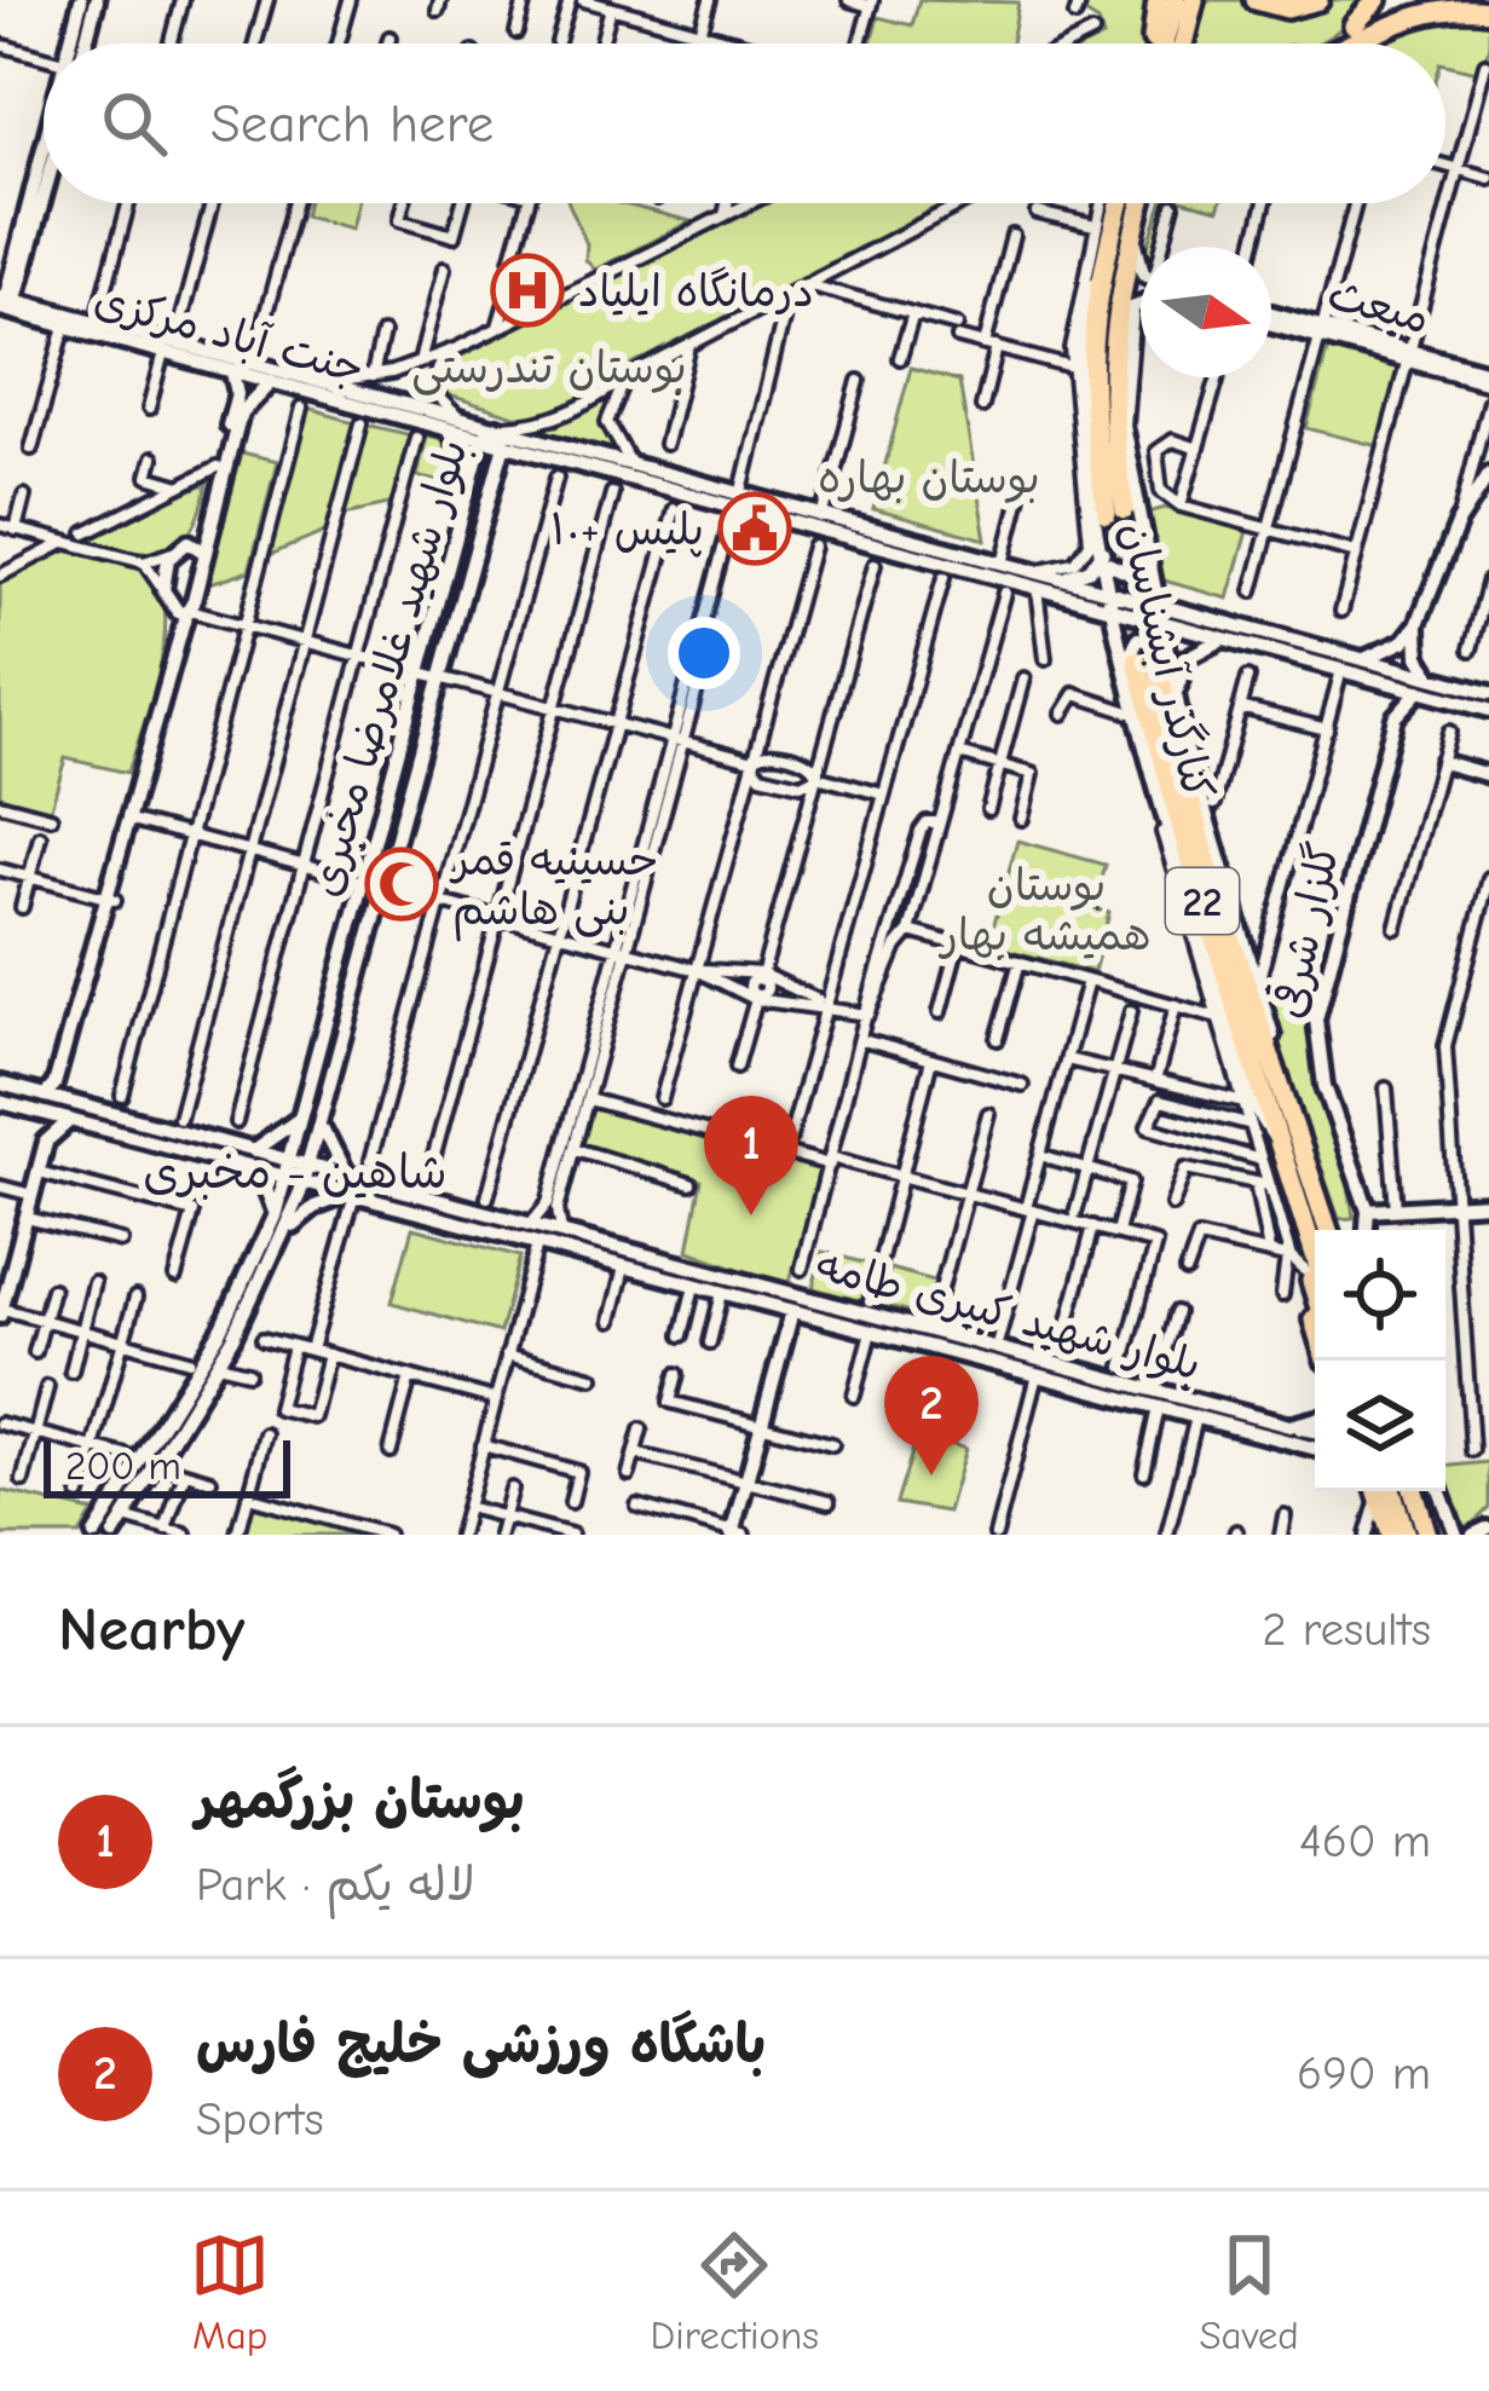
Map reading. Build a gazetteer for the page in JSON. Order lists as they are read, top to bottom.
{
  "streets": {
    "highway": ["22"],
    "main road": [
      "مبعث",
      "جنت آباد مرکزی",
      "کنارگذر آبشناسان",
      "بلوار شهید غلامرضا مخبری",
      "گلزار شرقی",
      "بلوار شهید کبیری طامه"
    ]
  },
  "crossings": [
    ["جنت آباد مرکزی", "کنارگذر آبشناسان"],
    ["جنت آباد مرکزی", "بلوار شهید غلامرضا مخبری"],
    ["کنارگذر آبشناسان", "22"],
    ["بلوار شهید غلامرضا مخبری", "بلوار شهید کبیری طامه"]
  ],
  "districts": ["شاهین - مخبری"],
  "parks": ["بوستان تندرستی", "بوستان بهاره", "بوستان همیشه بهار"],
  "places": {
    "hospital": ["درمانگاه ایلیاد"],
    "public building": ["پلیس +۱۰"],
    "mosque": ["حسینیه قمر بنی هاشم"]
  },
  "scale_bar": "200 m",
  "north": "right",
  "page": {
    "search": "Search here",
    "pins": ["1", "2"],
    "scale": "200 m",
    "heading": ["Nearby", "2 results"],
    "list": [
      {
        "mark": "1",
        "name": "بوستان بزرگمهر",
        "note": "Park · لاله یکم",
        "value": "460 m"
      },
      {
        "mark": "2",
        "name": "باشگاه ورزشی خلیج فارس",
        "note": "Sports",
        "value": "690 m"
      }
    ],
    "nav": ["Map", "Directions", "Saved"]
  }
}
